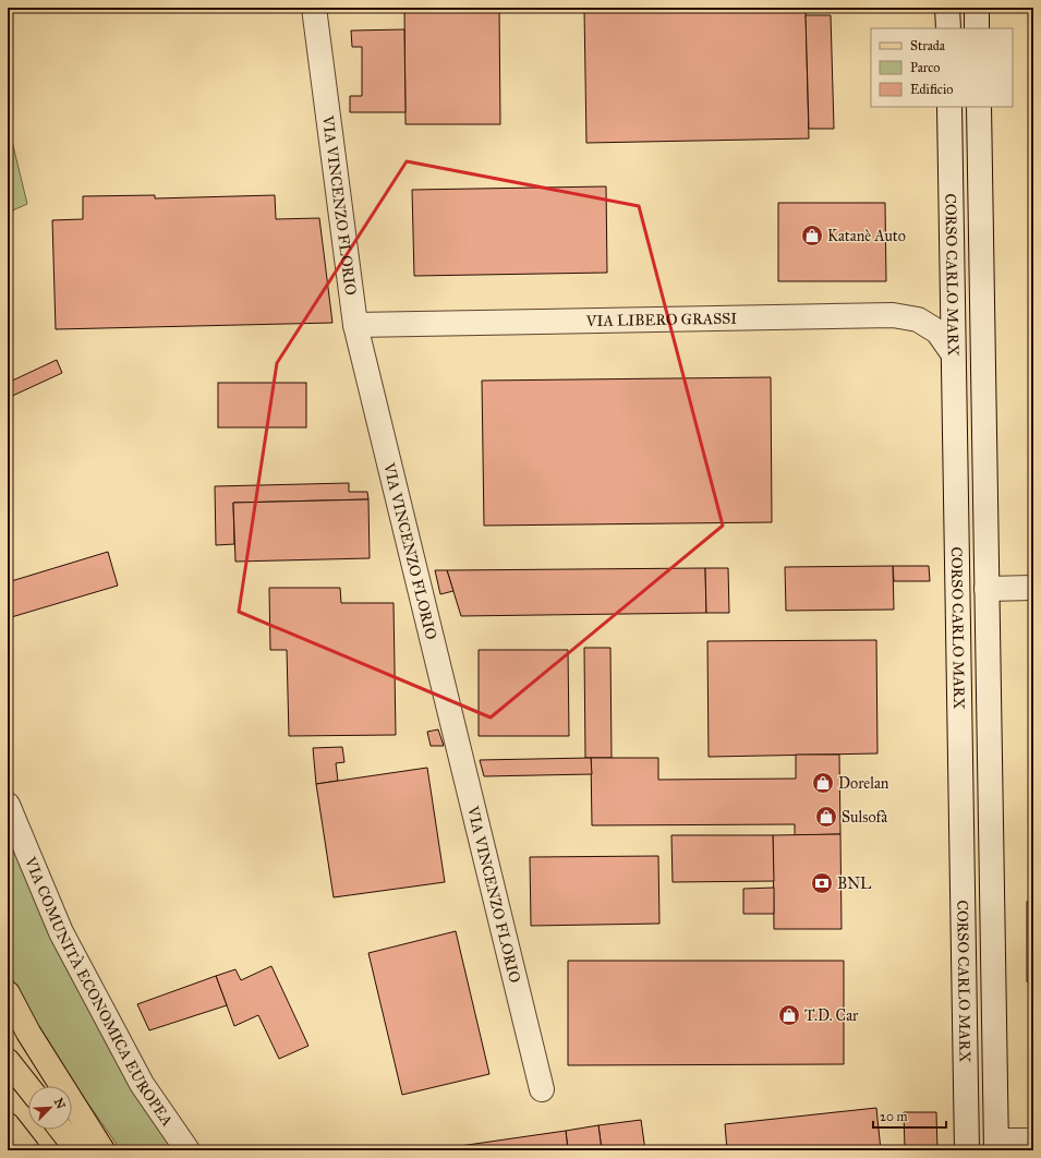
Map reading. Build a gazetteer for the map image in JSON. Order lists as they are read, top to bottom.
{
  "streets": {
    "street": [
      "VIA VINCENZO FLORIO",
      "CORSO CARLO MARX",
      "VIA LIBERO GRASSI",
      "VIA COMUNITÀ ECONOMICA EUROPEA"
    ]
  },
  "crossings": [
    ["VIA VINCENZO FLORIO", "VIA LIBERO GRASSI"],
    ["CORSO CARLO MARX", "VIA LIBERO GRASSI"]
  ],
  "places": {
    "shop": [
      "Katanè Auto",
      "Dorelan",
      "Sulsofà",
      "T.D. Car"
    ],
    "bank": ["BNL"]
  },
  "legend": ["Strada", "Parco", "Edificio"],
  "scale_bar": "20 m",
  "north": "top right"
}
